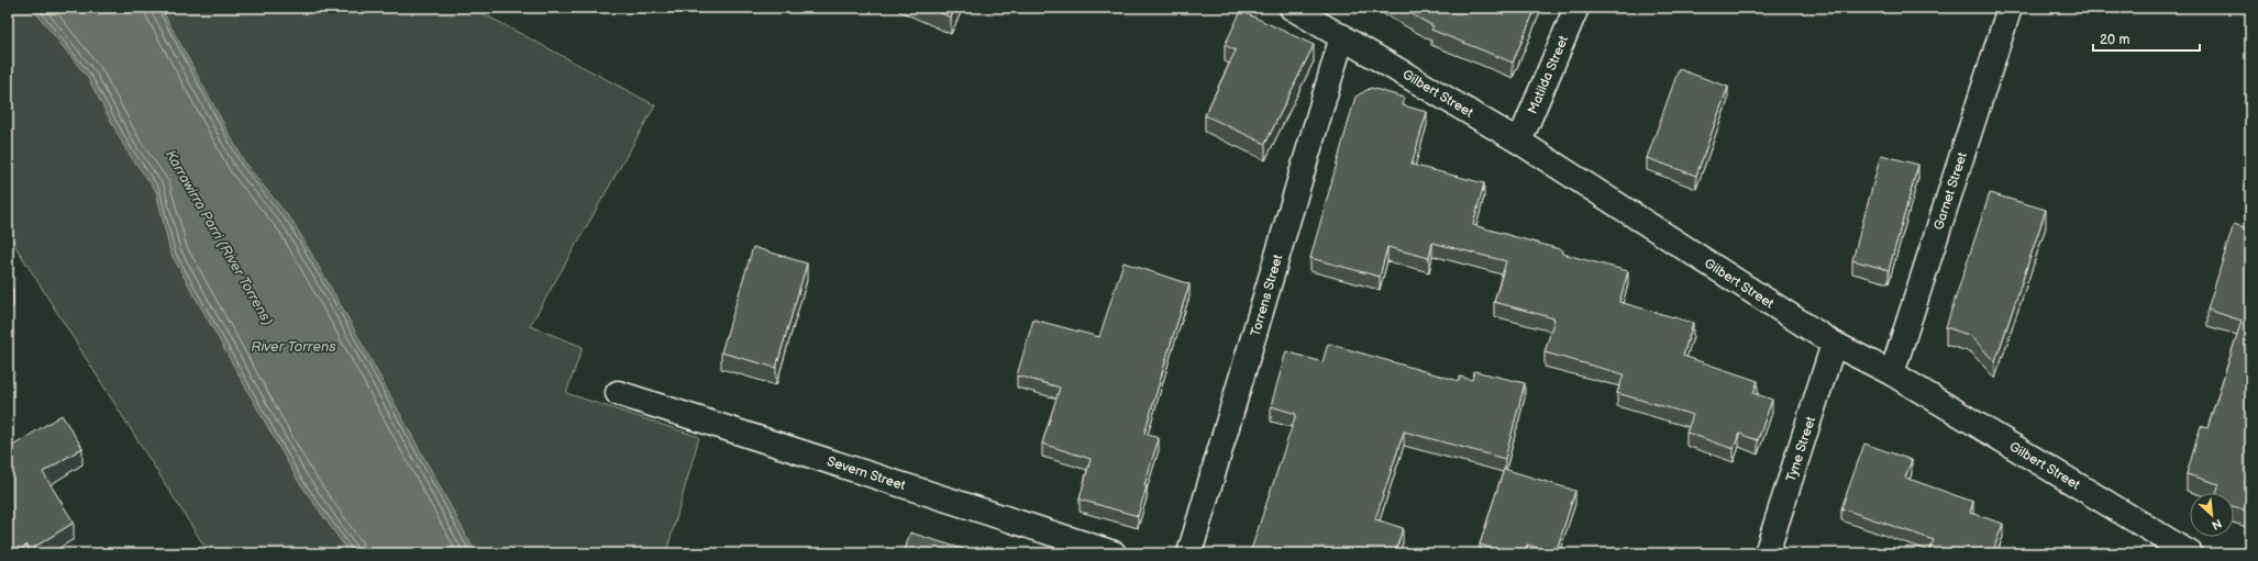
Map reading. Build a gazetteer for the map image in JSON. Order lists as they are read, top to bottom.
{
  "streets": {
    "street": [
      "Matilda Street",
      "Gilbert Street",
      "Garnet Street",
      "Torrens Street",
      "Tyne Street",
      "Severn Street"
    ]
  },
  "crossings": [
    ["Matilda Street", "Gilbert Street"],
    ["Gilbert Street", "Garnet Street"],
    ["Gilbert Street", "Torrens Street"],
    ["Gilbert Street", "Tyne Street"]
  ],
  "water": ["Karrawirra Parri (River Torrens)", "River Torrens"],
  "scale_bar": "20 m",
  "north": "bottom right"
}
